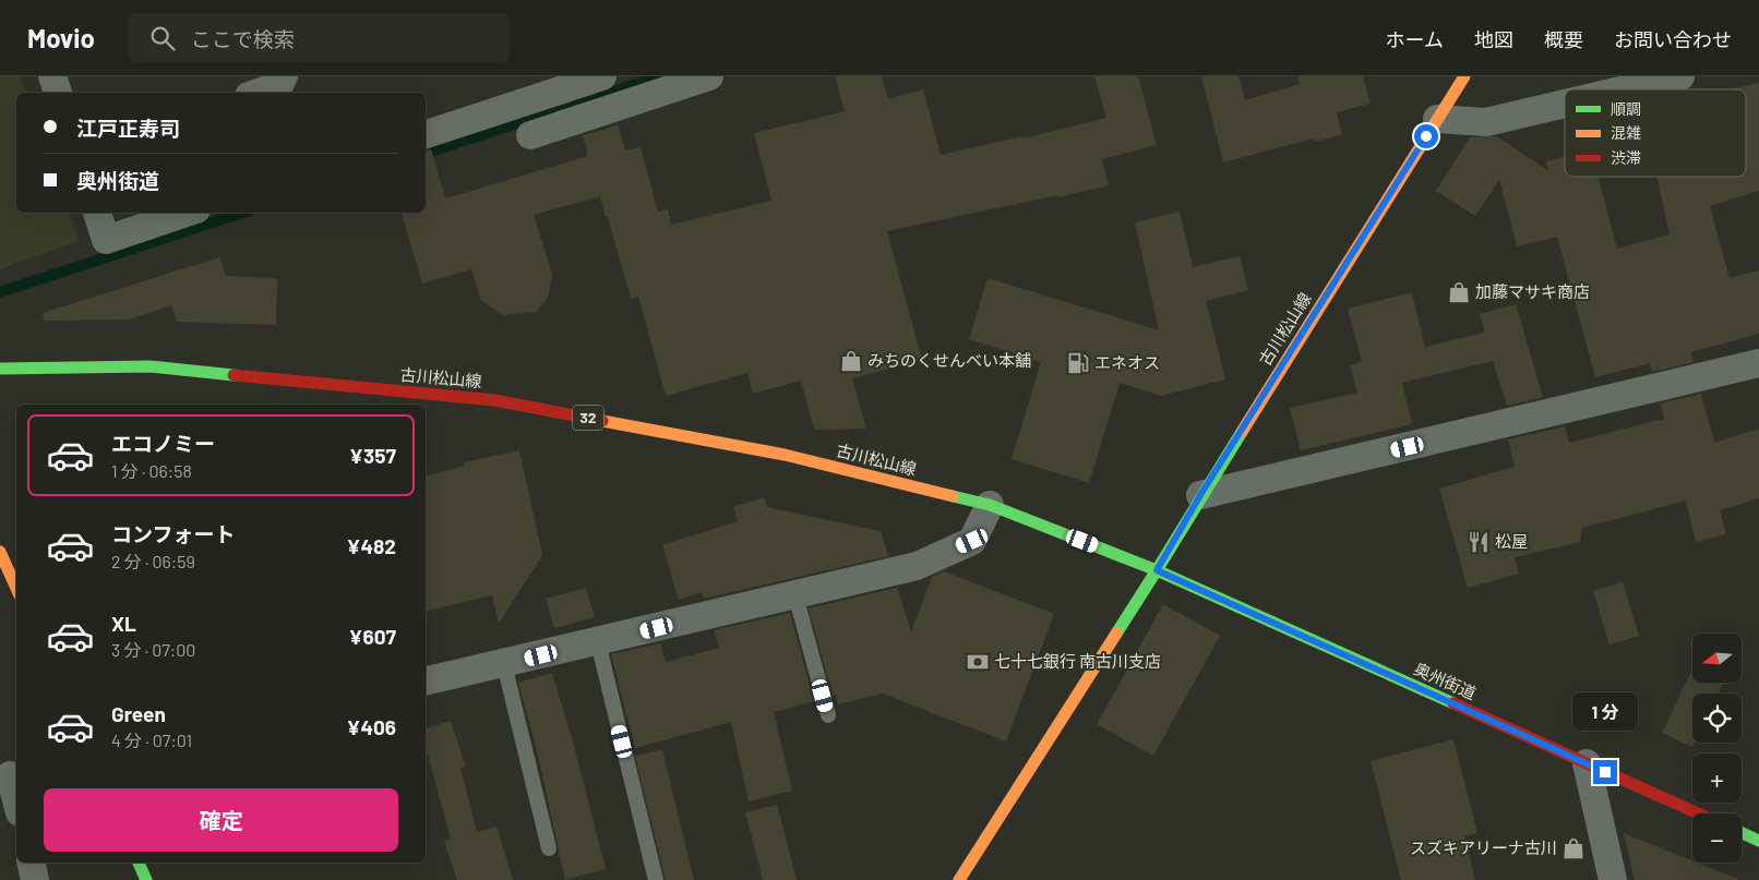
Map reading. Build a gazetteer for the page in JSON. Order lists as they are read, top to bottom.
{
  "streets": {
    "main road": ["古川松山線", "32", "奥州街道"]
  },
  "crossings": [
    ["古川松山線", "奥州街道"]
  ],
  "places": {
    "shop": ["加藤マサキ商店", "みちのくせんべい本舗", "スズキアリーナ古川"],
    "fuel station": ["エネオス"],
    "restaurant": ["松屋"],
    "bank": ["七十七銀行 南古川支店"]
  },
  "legend": ["順調", "混雑", "渋滞"],
  "north": "left",
  "page": {
    "header": "Movio",
    "search": "ここで検索",
    "nav": [
      "ホーム",
      "地図",
      "概要",
      "お問い合わせ"
    ],
    "banner": ["江戸正寿司", "奥州街道"],
    "list": [
      {
        "name": "エコノミー",
        "note": "1 分 · 06:58",
        "value": "¥357"
      },
      {
        "name": "コンフォート",
        "note": "2 分 · 06:59",
        "value": "¥482"
      },
      {
        "name": "XL",
        "note": "3 分 · 07:00",
        "value": "¥607"
      },
      {
        "name": "Green",
        "note": "4 分 · 07:01",
        "value": "¥406"
      }
    ],
    "map_buttons": ["+", "−"],
    "bubble": "1 分",
    "buttons": "確定"
  }
}
